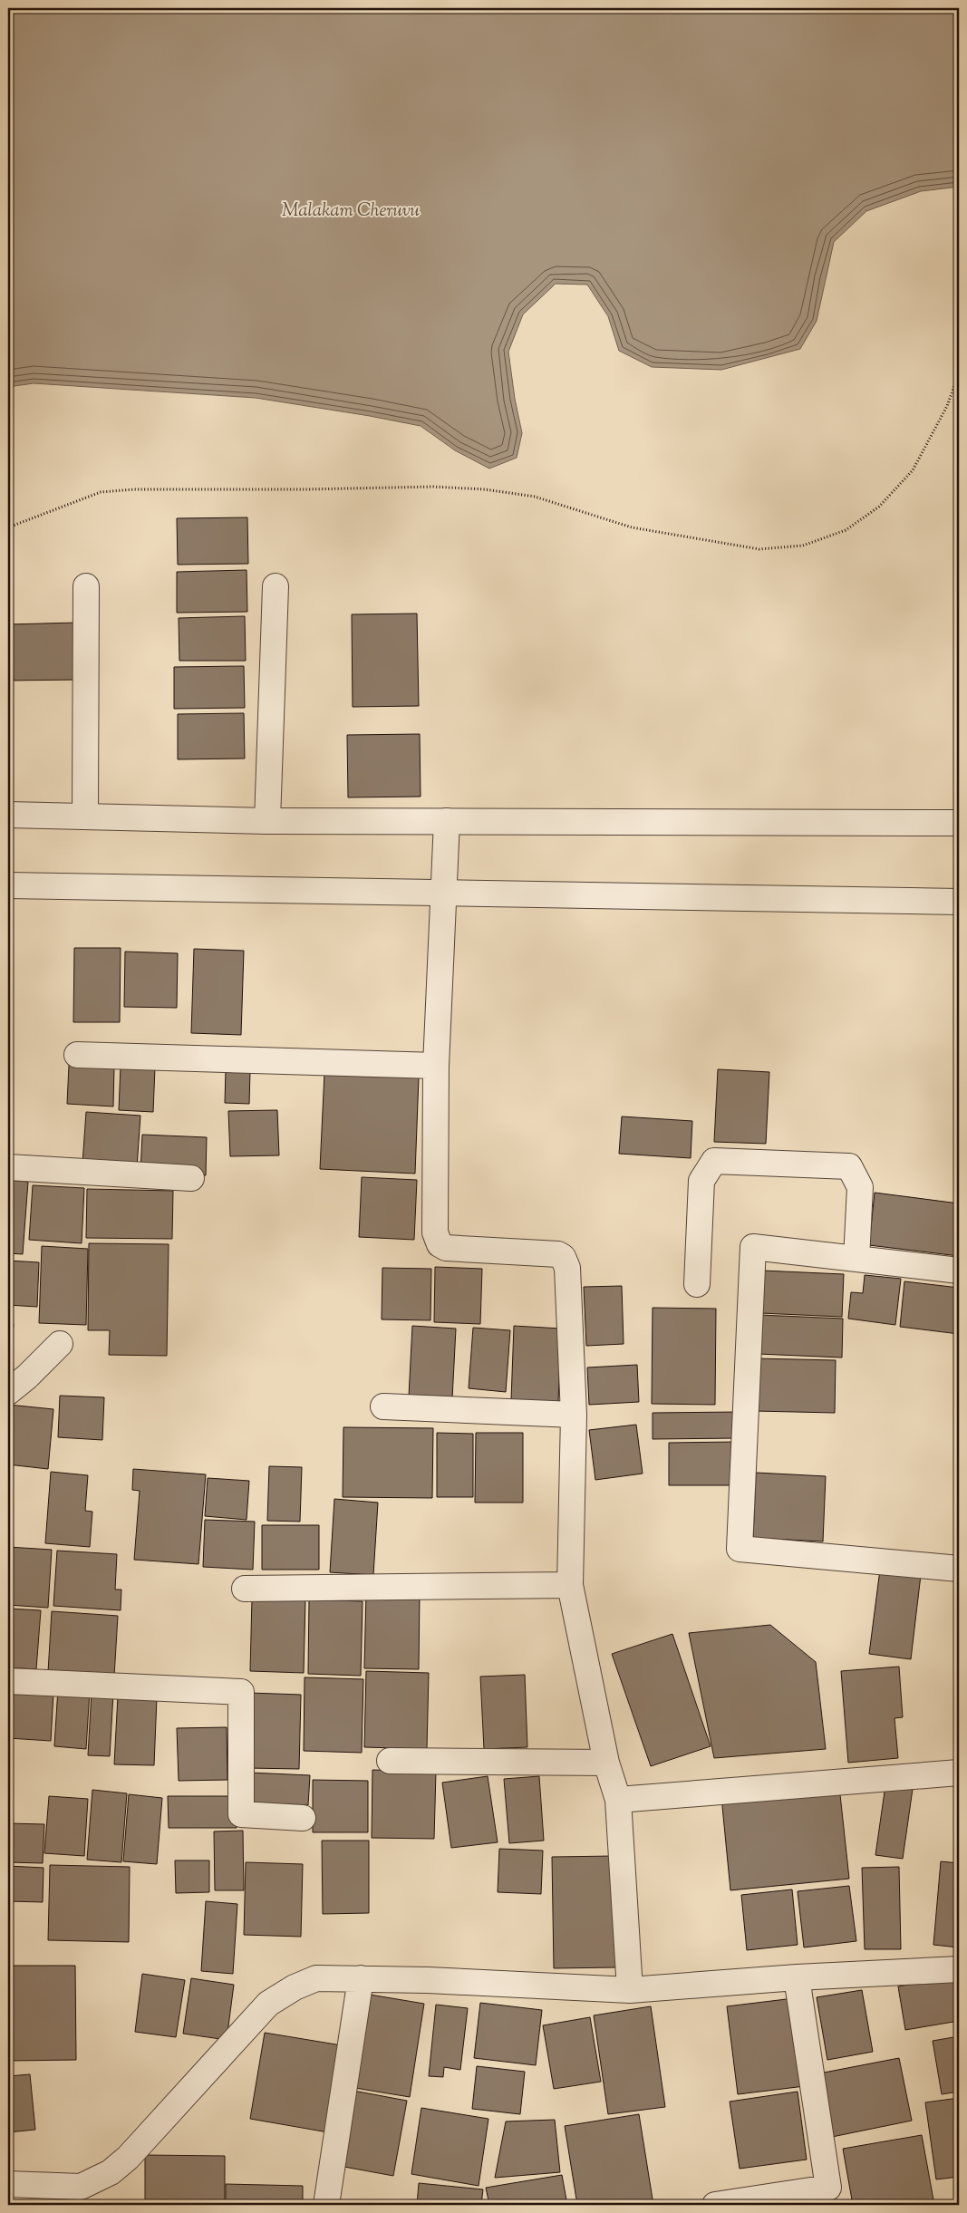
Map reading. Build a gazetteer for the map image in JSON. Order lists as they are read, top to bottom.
{
  "water": ["Malakam Cheruvu"]
}
